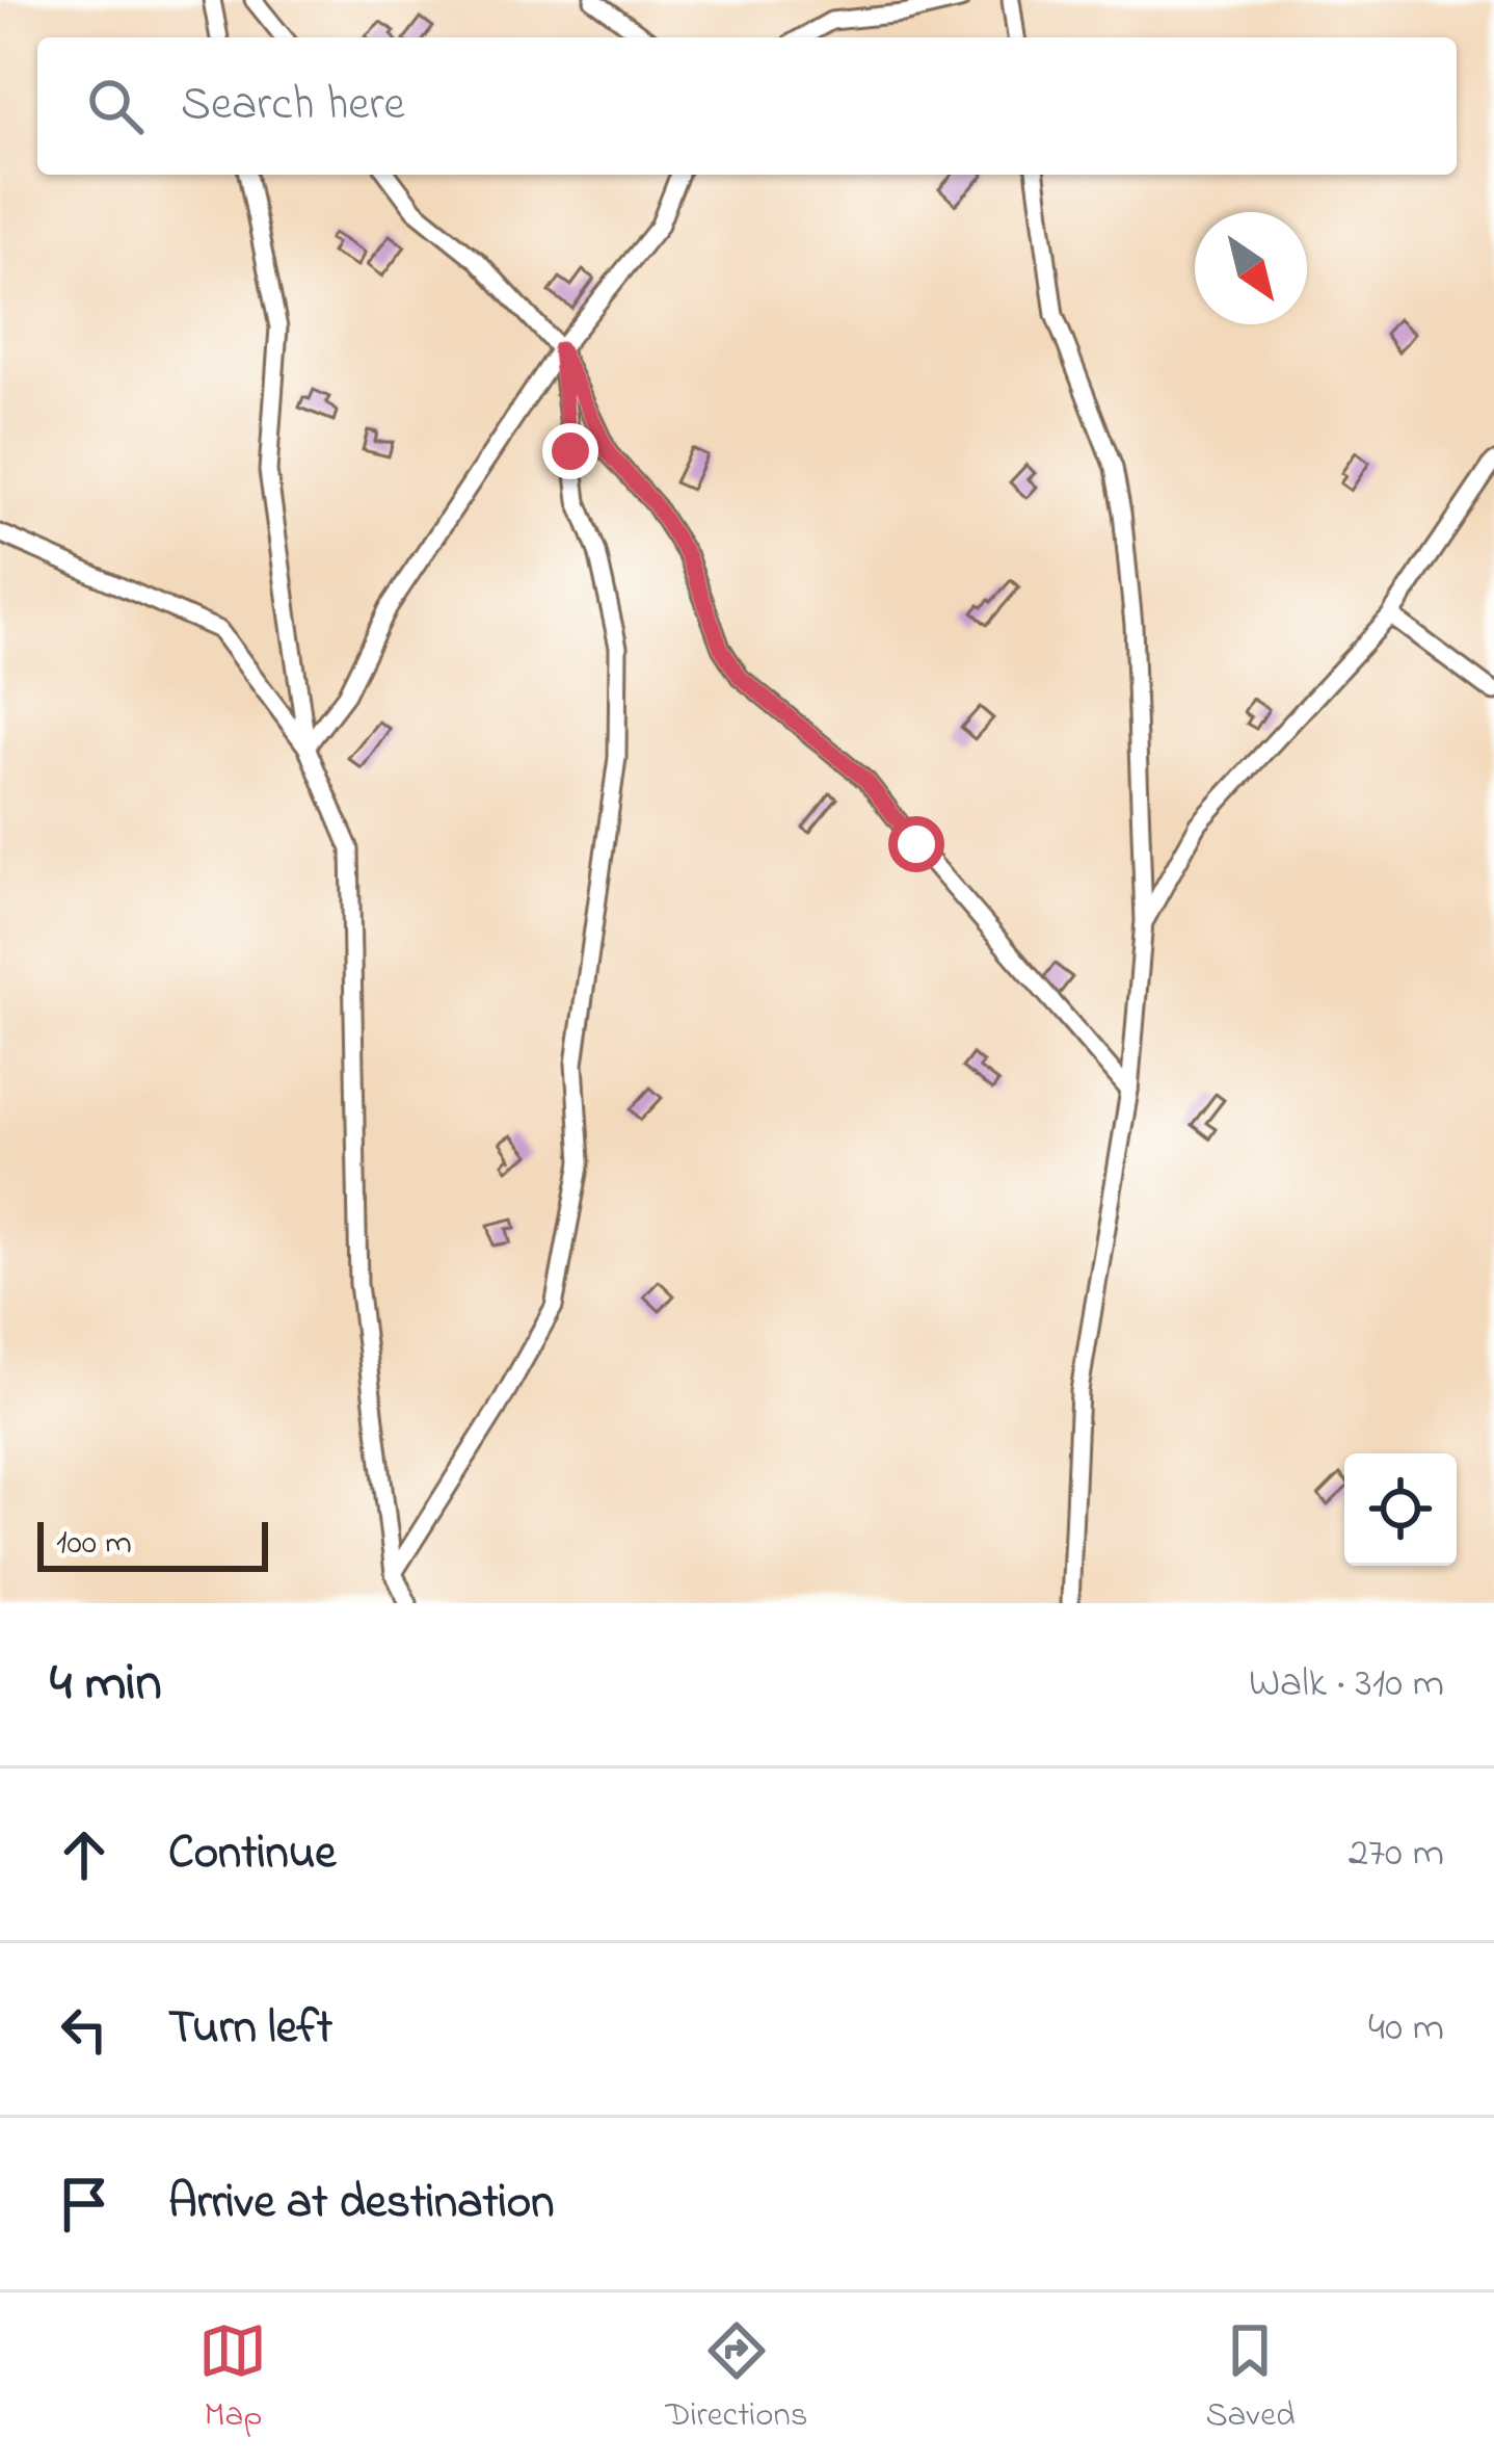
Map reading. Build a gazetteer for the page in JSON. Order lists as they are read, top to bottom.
{
  "scale_bar": "100 m",
  "north": "bottom right",
  "page": {
    "search": "Search here",
    "scale": "100 m",
    "heading": ["4 min", "Walk · 310 m"],
    "list": [
      ["Continue", "270 m"],
      ["Turn left", "40 m"],
      "Arrive at destination"
    ],
    "nav": ["Map", "Directions", "Saved"]
  }
}
